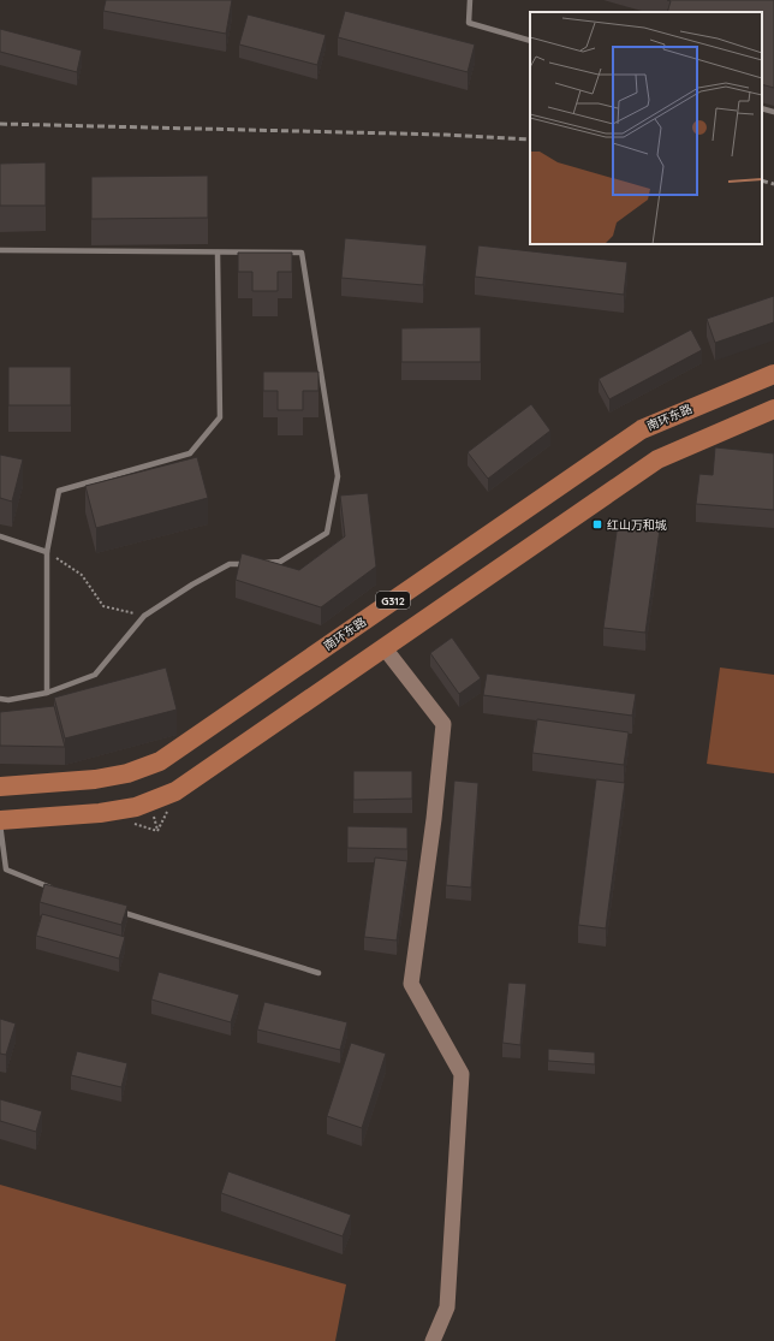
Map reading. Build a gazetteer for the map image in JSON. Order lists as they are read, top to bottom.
{
  "streets": {
    "highway": ["南环东路", "G312"]
  },
  "places": {
    "transit": ["红山万和城"]
  }
}
